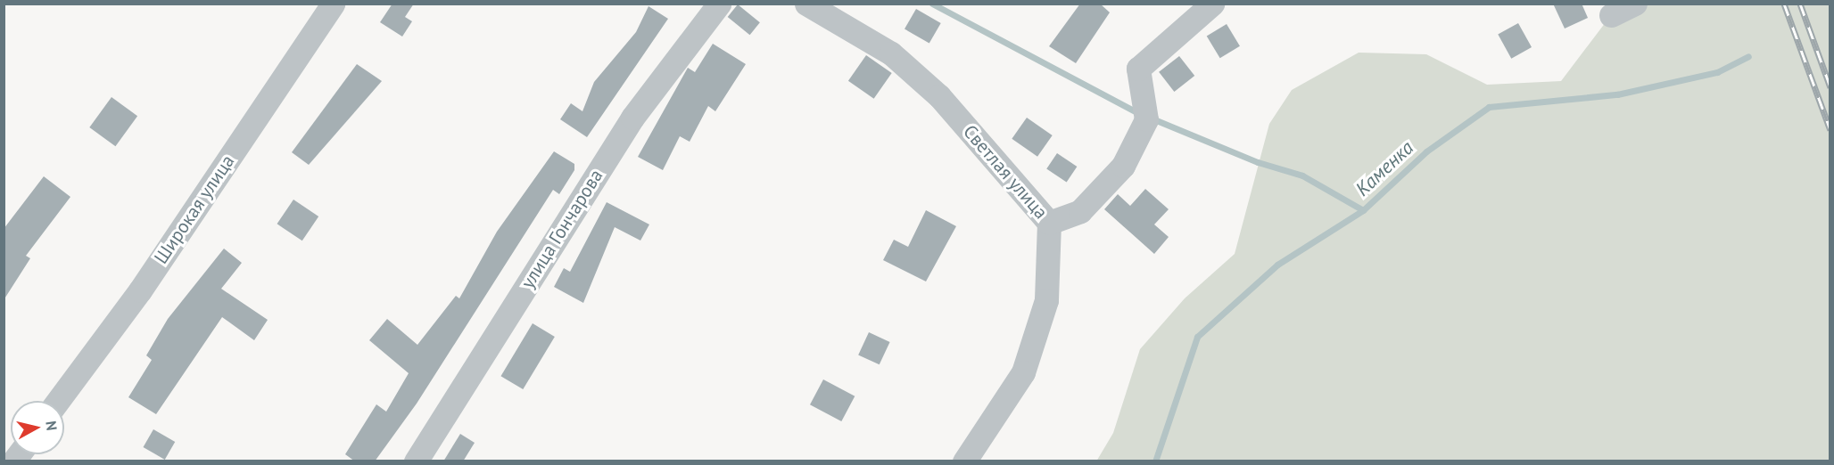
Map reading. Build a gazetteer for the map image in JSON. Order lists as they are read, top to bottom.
{
  "streets": {
    "street": ["Светлая улица", "Широкая улица", "улица Гончарова"]
  },
  "water": ["Каменка"],
  "north": "right"
}
